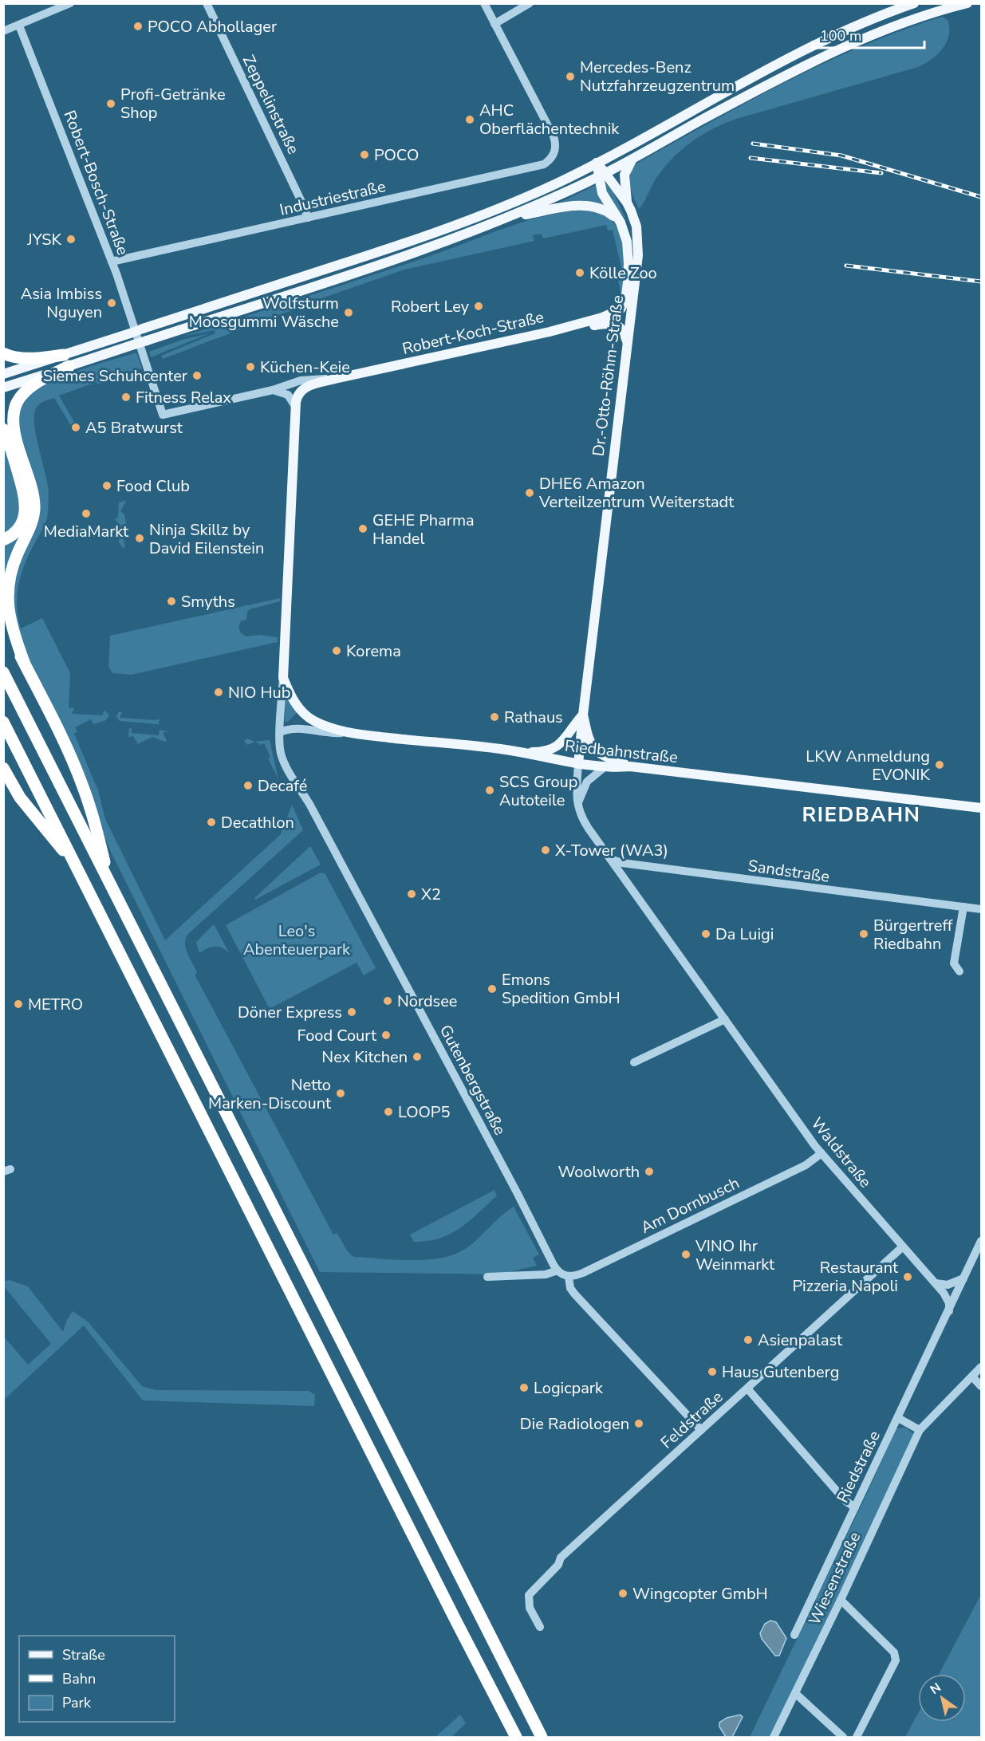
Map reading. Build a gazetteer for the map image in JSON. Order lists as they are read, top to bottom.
{
  "streets": {
    "main road": ["Robert-Koch-Straße", "Dr.-Otto-Röhm-Straße", "Riedbahnstraße"],
    "street": [
      "Zeppelinstraße",
      "Robert-Bosch-Straße",
      "Industriestraße",
      "Sandstraße",
      "Gutenbergstraße",
      "Waldstraße",
      "Am Dornbusch",
      "Feldstraße",
      "Riedstraße",
      "Wiesenstraße"
    ]
  },
  "crossings": [
    ["Zeppelinstraße", "Industriestraße"],
    ["Robert-Bosch-Straße", "Industriestraße"],
    ["Robert-Bosch-Straße", "Robert-Koch-Straße"],
    ["Robert-Koch-Straße", "Dr.-Otto-Röhm-Straße"],
    ["Dr.-Otto-Röhm-Straße", "Riedbahnstraße"],
    ["Riedbahnstraße", "Gutenbergstraße"],
    ["Riedbahnstraße", "Waldstraße"],
    ["Sandstraße", "Waldstraße"],
    ["Waldstraße", "Am Dornbusch"],
    ["Waldstraße", "Feldstraße"],
    ["Waldstraße", "Riedstraße"]
  ],
  "districts": ["RIEDBAHN"],
  "parks": ["Leo's Abenteuerpark"],
  "places": [
    "POCO Abhollager",
    "Mercedes-Benz Nutzfahrzeugzentrum",
    "Profi-Getränke Shop",
    "AHC Oberflächentechnik",
    "POCO",
    "JYSK",
    "Kölle Zoo",
    "Asia Imbiss Nguyen",
    "Robert Ley",
    "Wolfsturm Moosgummi Wäsche",
    "Küchen-Keie",
    "Siemes Schuhcenter",
    "Fitness Relax",
    "A5 Bratwurst",
    "Food Club",
    "DHE6 Amazon Verteilzentrum Weiterstadt",
    "MediaMarkt",
    "GEHE Pharma Handel",
    "Ninja Skillz by David Eilenstein",
    "Smyths",
    "Korema",
    "NIO Hub",
    "Rathaus",
    "LKW Anmeldung EVONIK",
    "Decafé",
    "SCS Group Autoteile",
    "Decathlon",
    "X-Tower (WA3)",
    "X2",
    "Da Luigi",
    "Bürgertreff Riedbahn",
    "Emons Spedition GmbH",
    "Nordsee",
    "METRO",
    "Döner Express",
    "Food Court",
    "Nex Kitchen",
    "Netto Marken-Discount",
    "LOOP5",
    "Woolworth",
    "VINO Ihr Weinmarkt",
    "Restaurant Pizzeria Napoli",
    "Asienpalast",
    "Haus Gutenberg",
    "Logicpark",
    "Die Radiologen",
    "Wingcopter GmbH"
  ],
  "legend": ["Straße", "Bahn", "Park"],
  "scale_bar": "100 m",
  "north": "top left"
}
